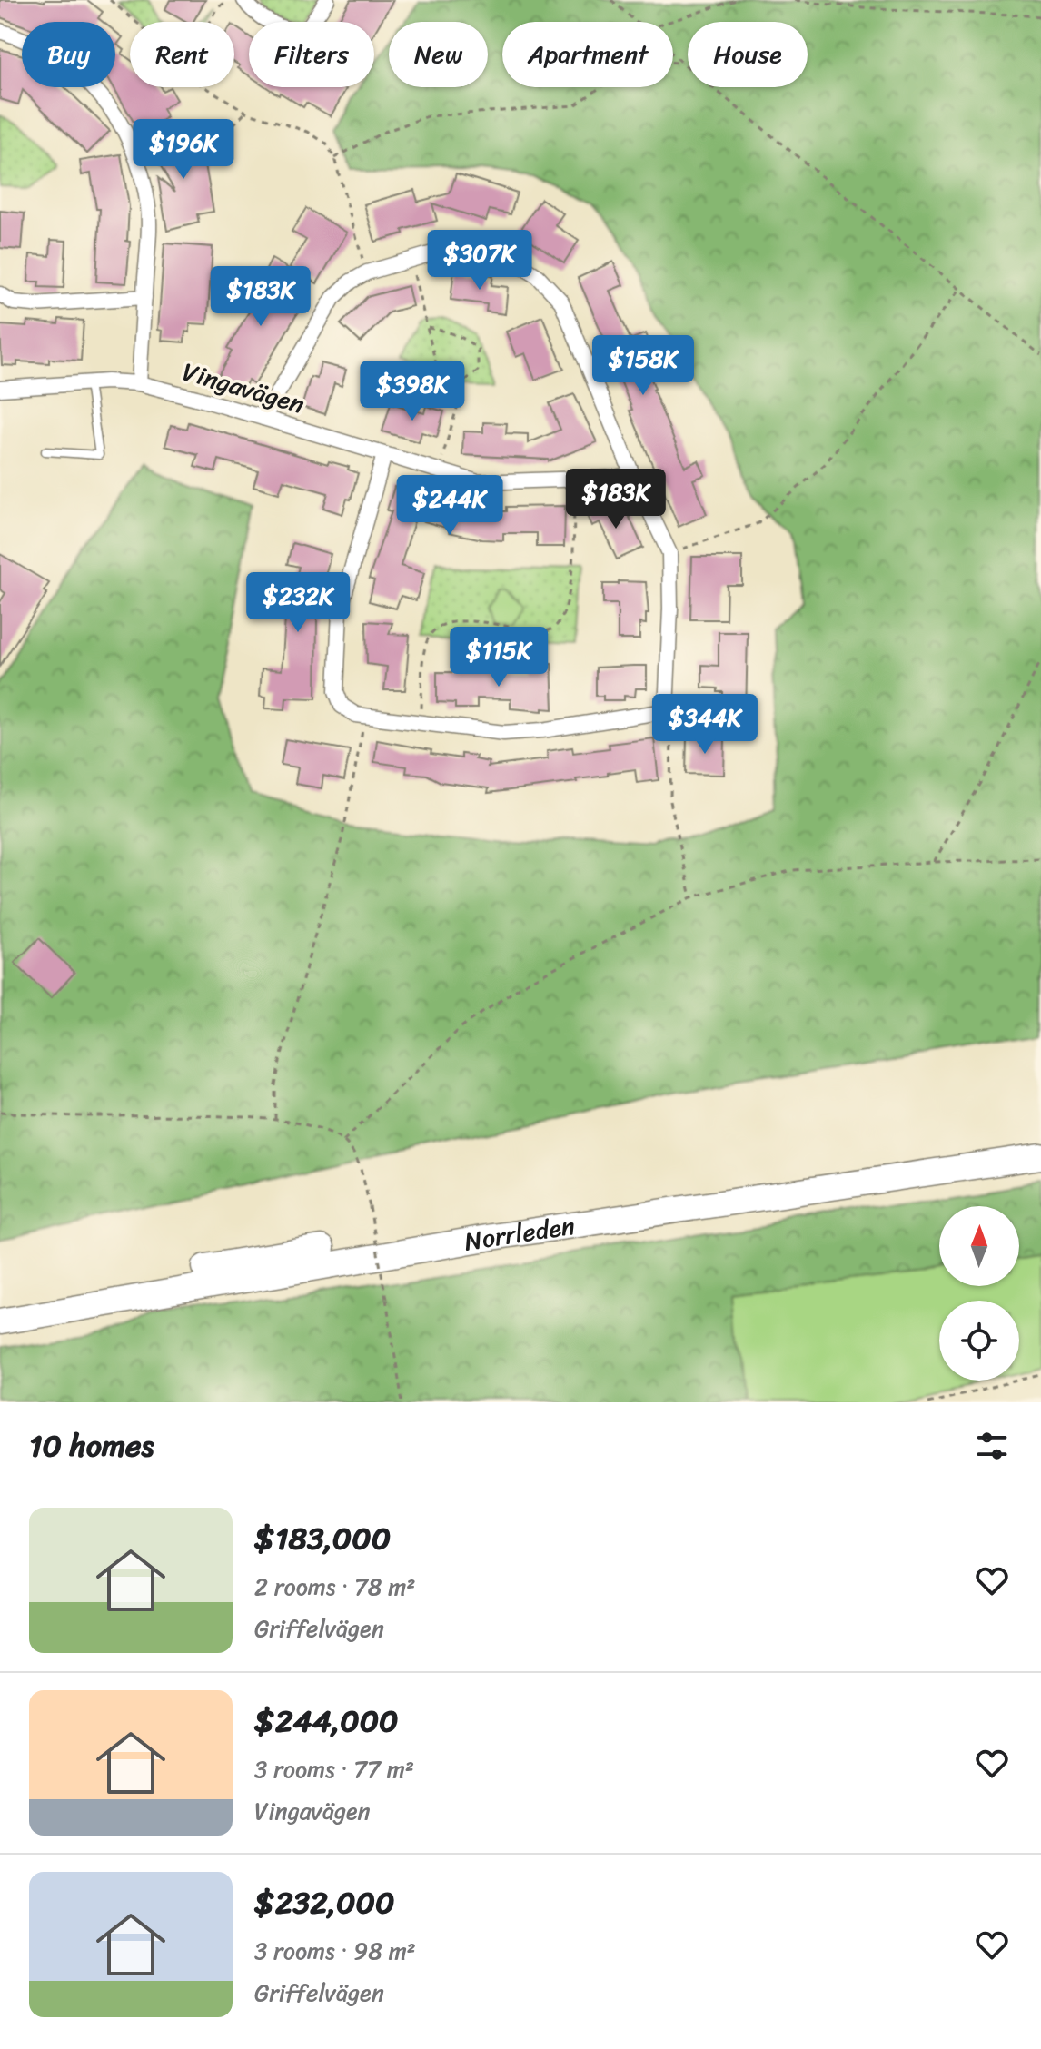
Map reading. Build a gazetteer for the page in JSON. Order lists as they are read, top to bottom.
{
  "streets": {
    "highway": ["Norrleden"],
    "street": ["Vingavägen"]
  },
  "north": "top",
  "page": {
    "chip": [
      "Buy",
      "Rent",
      "Filters",
      "New",
      "Apartment",
      "House"
    ],
    "price": [
      "$196K",
      "$307K",
      "$183K",
      "$158K",
      "$398K",
      "$183K",
      "$244K",
      "$232K",
      "$115K",
      "$344K"
    ],
    "heading": "10 homes",
    "list": [
      {
        "name": "$183,000",
        "note": "2 rooms · 78 m² · Griffelvägen"
      },
      {
        "name": "$244,000",
        "note": "3 rooms · 77 m² · Vingavägen"
      },
      {
        "name": "$232,000",
        "note": "3 rooms · 98 m² · Griffelvägen"
      }
    ]
  }
}
